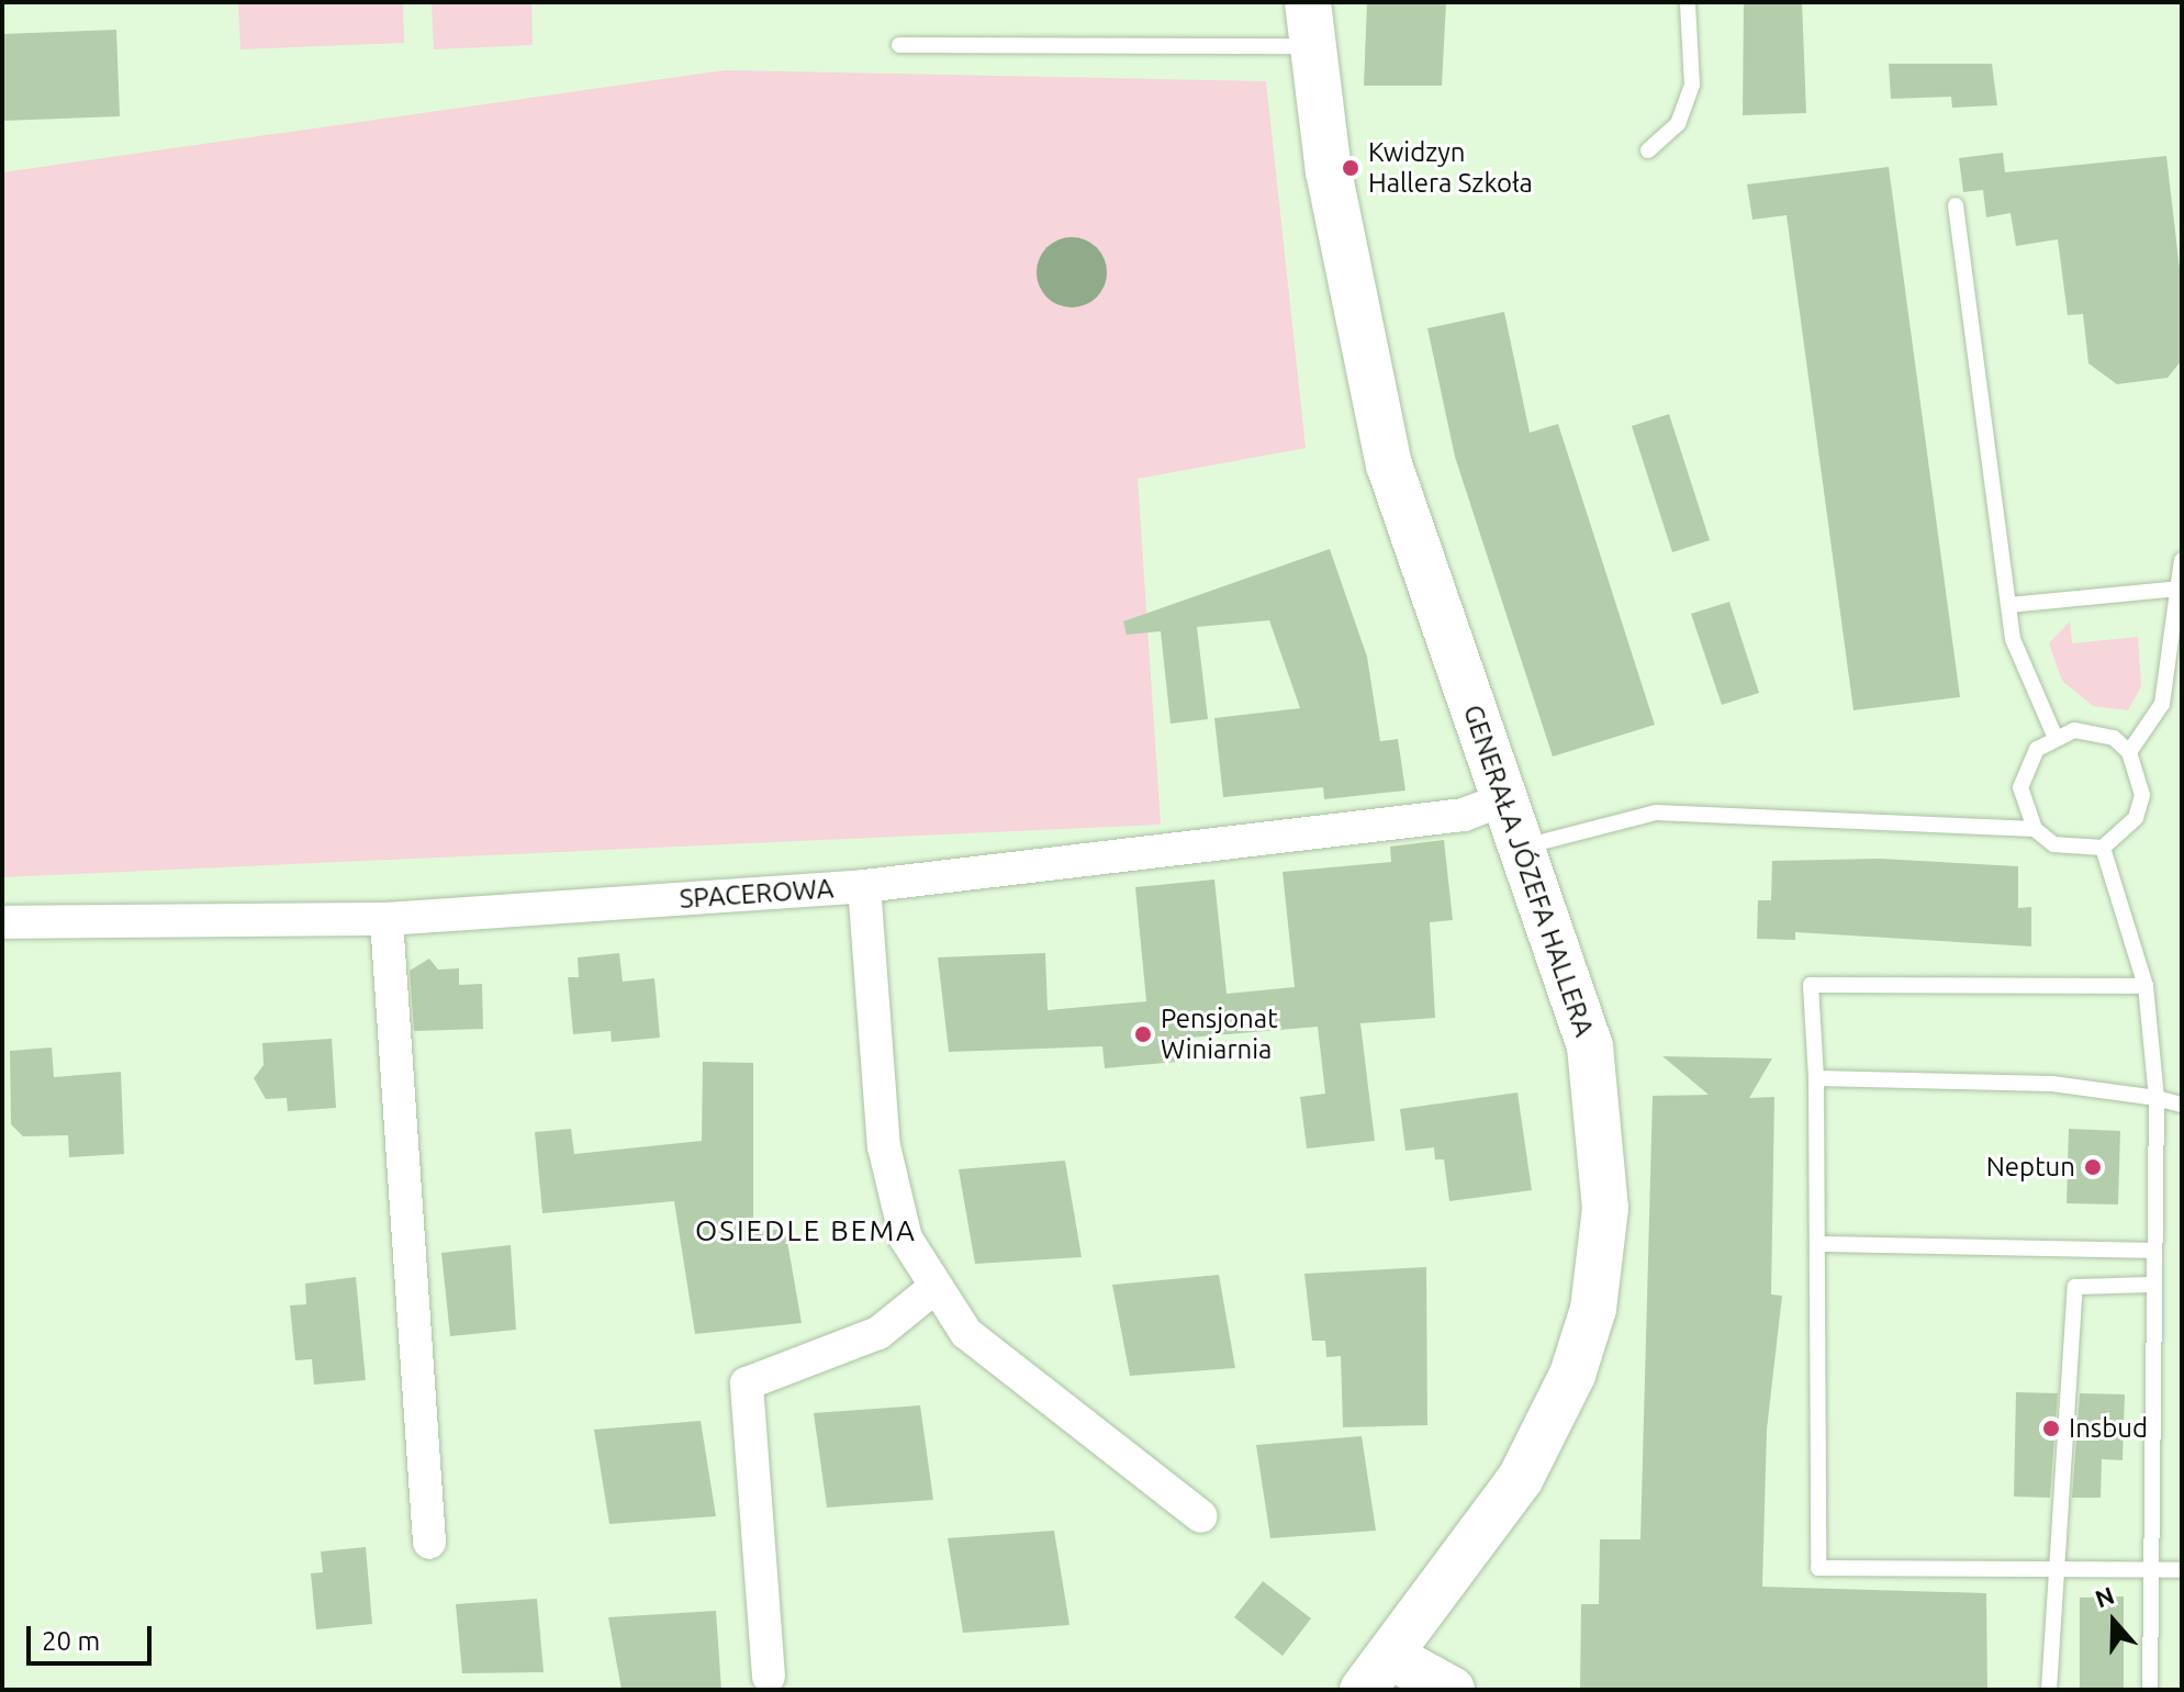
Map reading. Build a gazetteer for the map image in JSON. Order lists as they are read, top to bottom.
{
  "streets": {
    "street": ["GENERAŁA JÓZEFA HALLERA", "SPACEROWA"]
  },
  "crossings": [
    ["GENERAŁA JÓZEFA HALLERA", "SPACEROWA"]
  ],
  "districts": ["OSIEDLE BEMA"],
  "places": [
    "Kwidzyn Hallera Szkoła",
    "Pensjonat Winiarnia",
    "Neptun",
    "Insbud"
  ],
  "scale_bar": "20 m",
  "north": "top"
}
